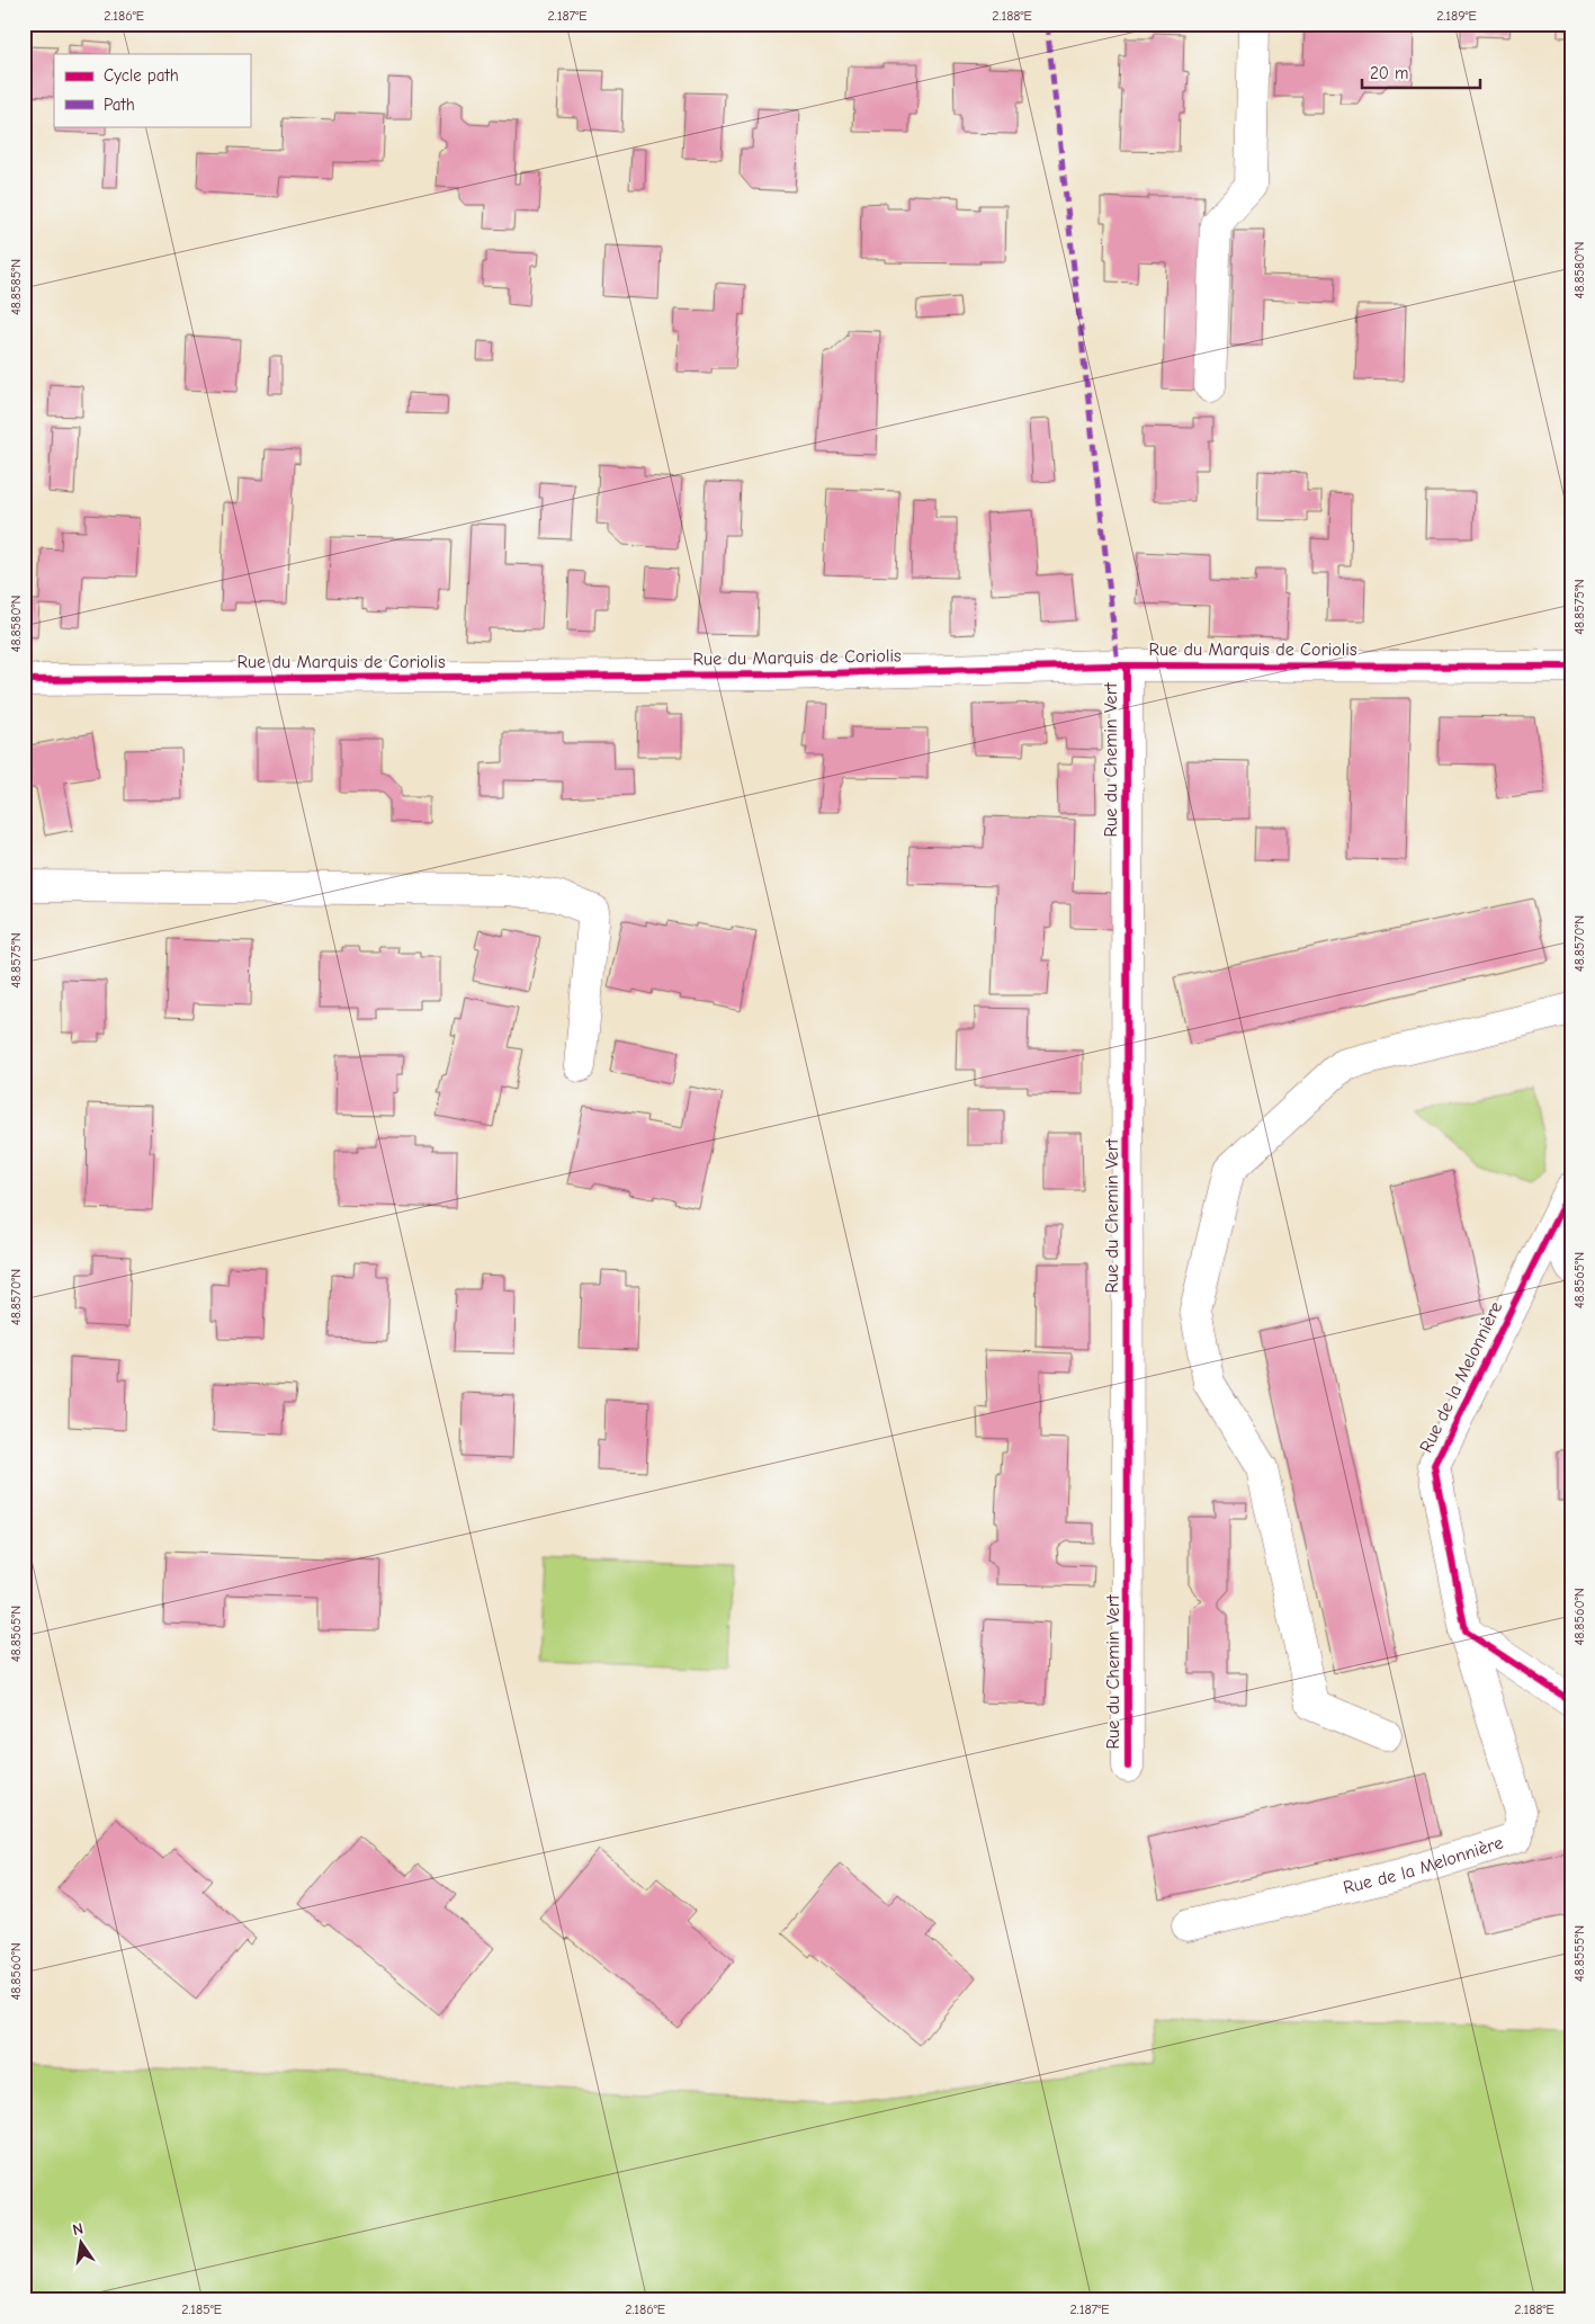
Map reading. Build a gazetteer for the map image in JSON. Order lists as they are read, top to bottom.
{
  "streets": {
    "street": ["Rue du Marquis de Coriolis", "Rue du Chemin Vert", "Rue de la Melonnière"]
  },
  "crossings": [
    ["Rue du Marquis de Coriolis", "Rue du Chemin Vert"]
  ],
  "legend": ["Cycle path", "Path"],
  "scale_bar": "20 m",
  "north": "top",
  "coordinates": [
    "2.186°E",
    "2.187°E",
    "2.188°E",
    "2.189°E",
    "48.8580°N",
    "48.8585°N",
    "48.8575°N",
    "48.8570°N",
    "48.8565°N",
    "48.8560°N",
    "48.8555°N",
    "2.185°E"
  ]
}
